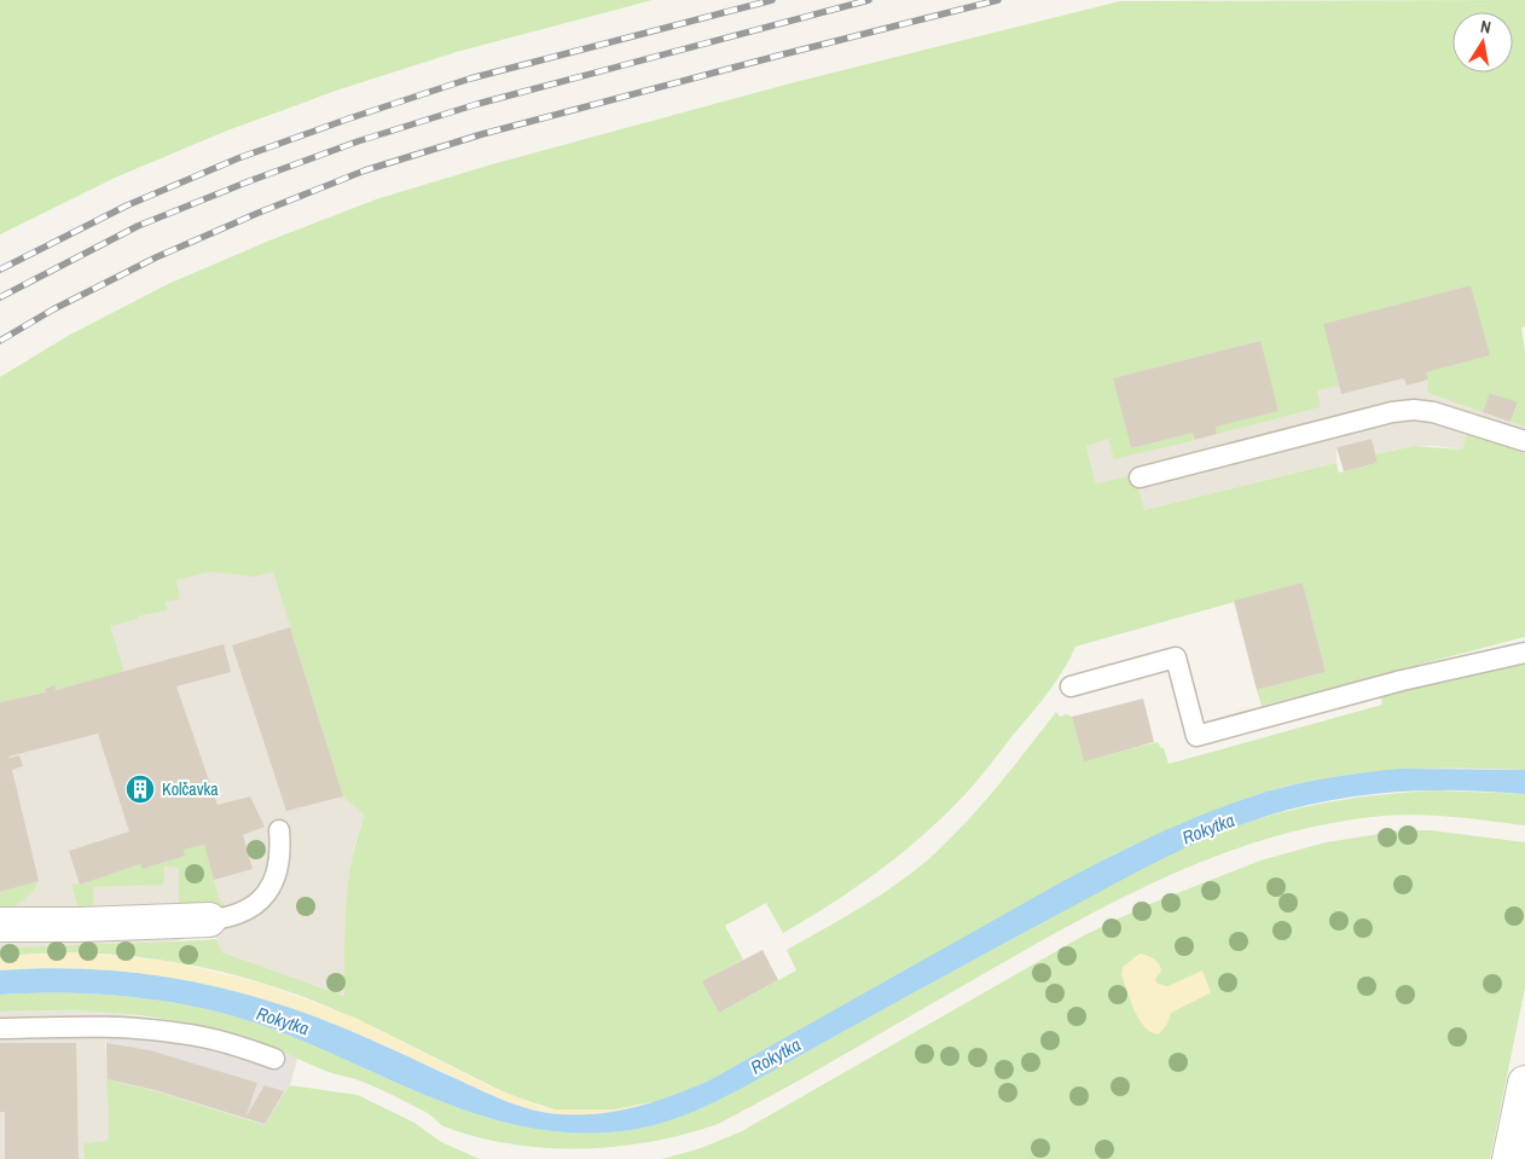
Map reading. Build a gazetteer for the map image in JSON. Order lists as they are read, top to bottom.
{
  "water": ["Rokytka"],
  "places": {
    "building": ["Kolčavka"]
  },
  "north": "top"
}
